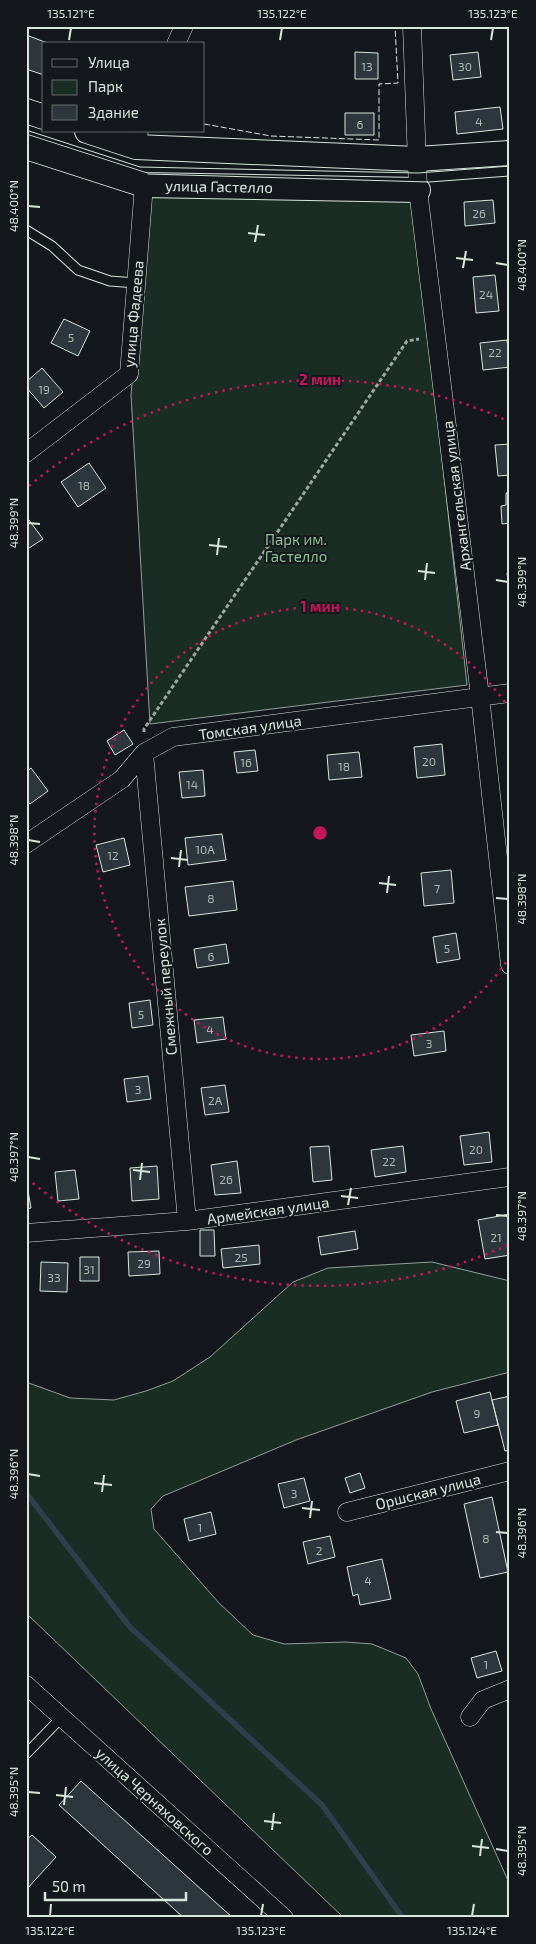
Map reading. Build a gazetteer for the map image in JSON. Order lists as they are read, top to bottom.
{
  "streets": {
    "street": [
      "улица Гастелло",
      "улица Фадеева",
      "Архангельская улица",
      "Томская улица",
      "Смежный переулок",
      "Армейская улица",
      "Оршская улица",
      "улица Черняховского"
    ]
  },
  "crossings": [
    ["улица Гастелло", "улица Фадеева"],
    ["улица Гастелло", "Архангельская улица"],
    ["Архангельская улица", "Томская улица"],
    ["Томская улица", "Смежный переулок"],
    ["Смежный переулок", "Армейская улица"]
  ],
  "parks": ["Парк им. Гастелло"],
  "house_numbers": [
    "13",
    "30",
    "4",
    "6",
    "26",
    "24",
    "5",
    "22",
    "19",
    "18",
    "20",
    "16",
    "18",
    "14",
    "10А",
    "12",
    "7",
    "8",
    "5",
    "6",
    "5",
    "4",
    "3",
    "3",
    "2А",
    "20",
    "22",
    "26",
    "21",
    "25",
    "29",
    "31",
    "33",
    "9",
    "3",
    "1",
    "8",
    "2",
    "4",
    "1"
  ],
  "legend": ["Улица", "Парк", "Здание"],
  "scale_bar": "50 m",
  "coordinates": [
    "135.121°E",
    "135.122°E",
    "135.123°E",
    "48.400°N",
    "48.399°N",
    "48.398°N",
    "48.397°N",
    "48.396°N",
    "48.395°N",
    "135.124°E"
  ],
  "rings": ["2 мин", "1 мин"]
}
